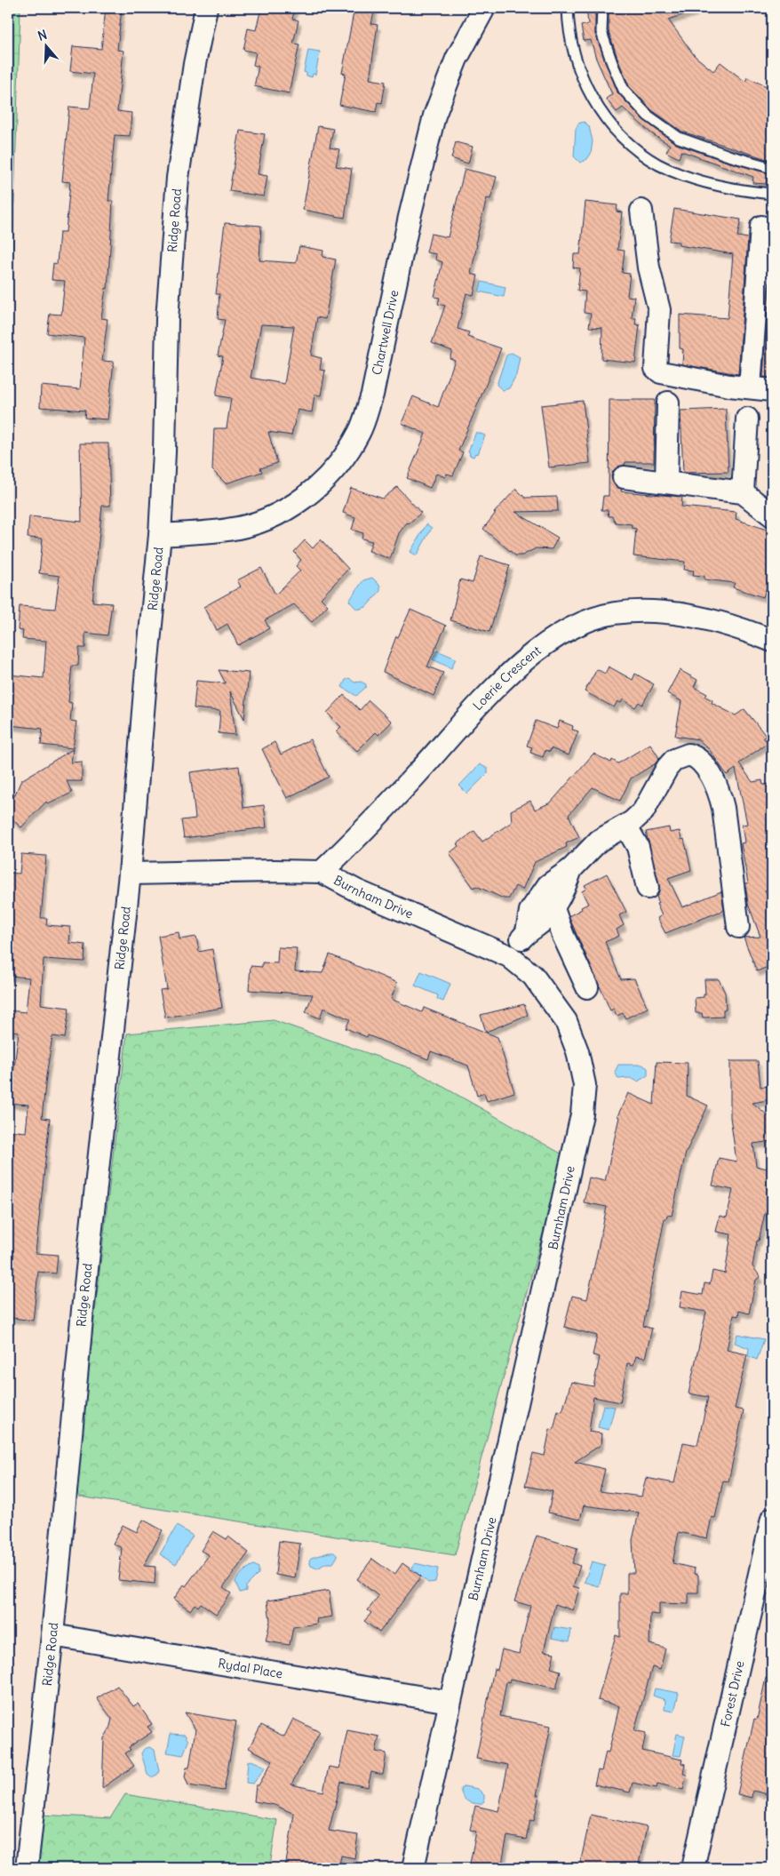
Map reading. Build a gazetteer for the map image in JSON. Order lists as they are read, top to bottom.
{
  "streets": {
    "street": [
      "Ridge Road",
      "Chartwell Drive",
      "Loerie Crescent",
      "Burnham Drive",
      "Rydal Place",
      "Forest Drive"
    ]
  },
  "crossings": [
    ["Ridge Road", "Chartwell Drive"],
    ["Ridge Road", "Burnham Drive"],
    ["Ridge Road", "Rydal Place"],
    ["Loerie Crescent", "Burnham Drive"],
    ["Burnham Drive", "Rydal Place"]
  ],
  "north": "top"
}
